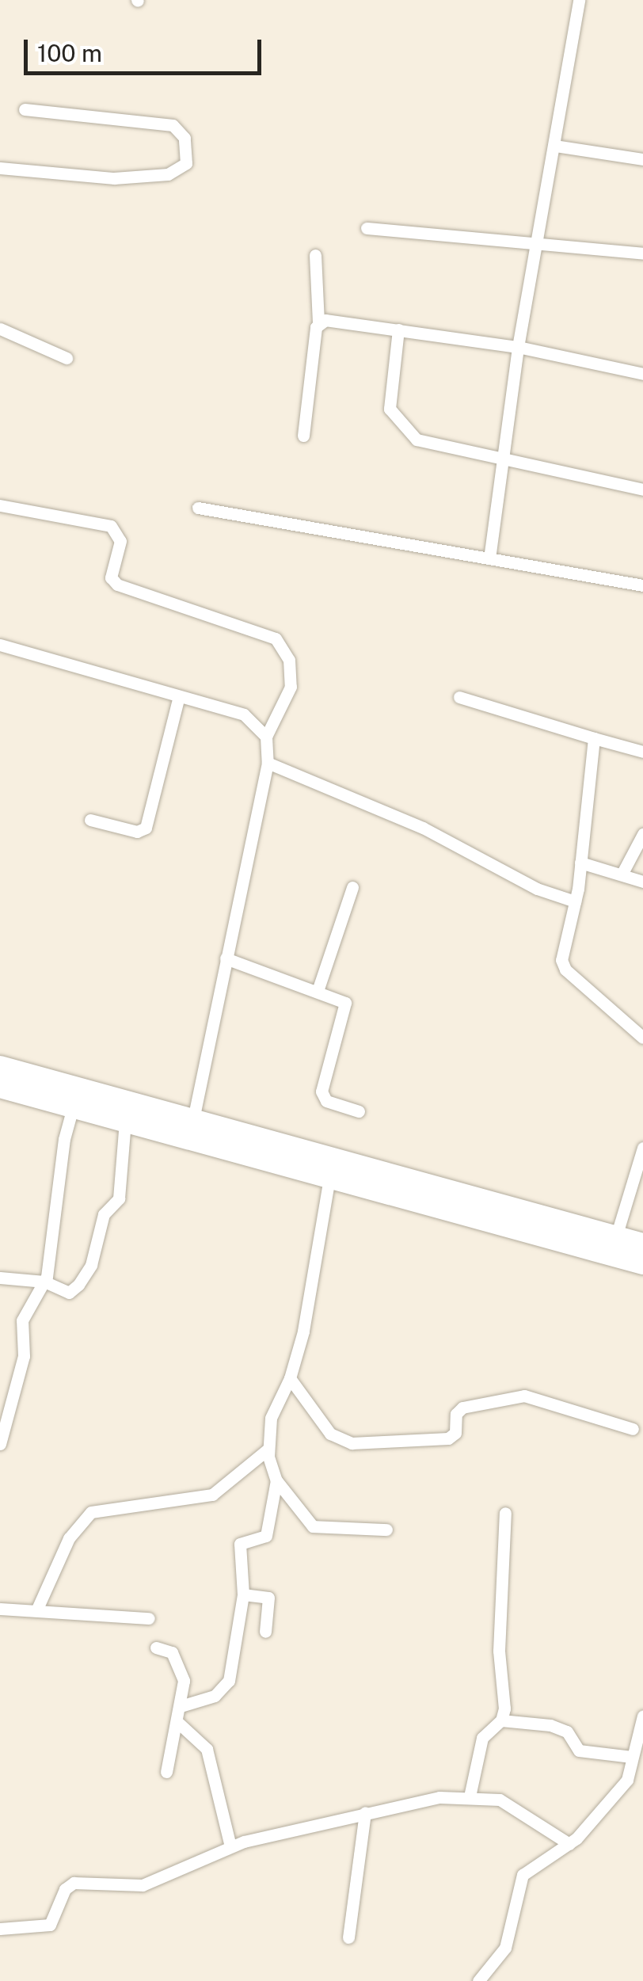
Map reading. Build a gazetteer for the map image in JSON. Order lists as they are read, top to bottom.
{
  "scale_bar": "100 m"
}
